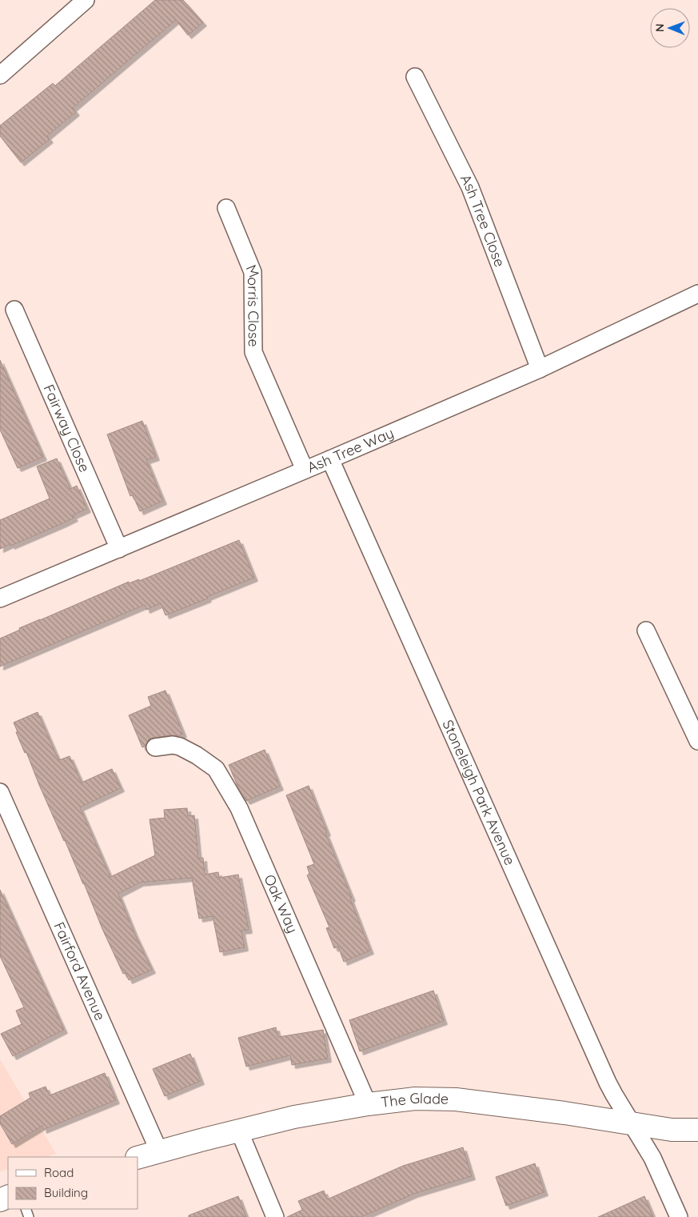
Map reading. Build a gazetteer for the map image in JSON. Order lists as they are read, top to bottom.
{
  "streets": {
    "street": [
      "Ash Tree Close",
      "Morris Close",
      "Fairway Close",
      "Ash Tree Way",
      "Stoneleigh Park Avenue",
      "Oak Way",
      "Fairford Avenue",
      "The Glade"
    ]
  },
  "crossings": [
    ["Ash Tree Close", "Ash Tree Way"],
    ["Morris Close", "Ash Tree Way"],
    ["Fairway Close", "Ash Tree Way"],
    ["Ash Tree Way", "Stoneleigh Park Avenue"],
    ["Stoneleigh Park Avenue", "The Glade"],
    ["Oak Way", "The Glade"],
    ["Fairford Avenue", "The Glade"]
  ],
  "legend": ["Road", "Building"],
  "north": "left"
}
